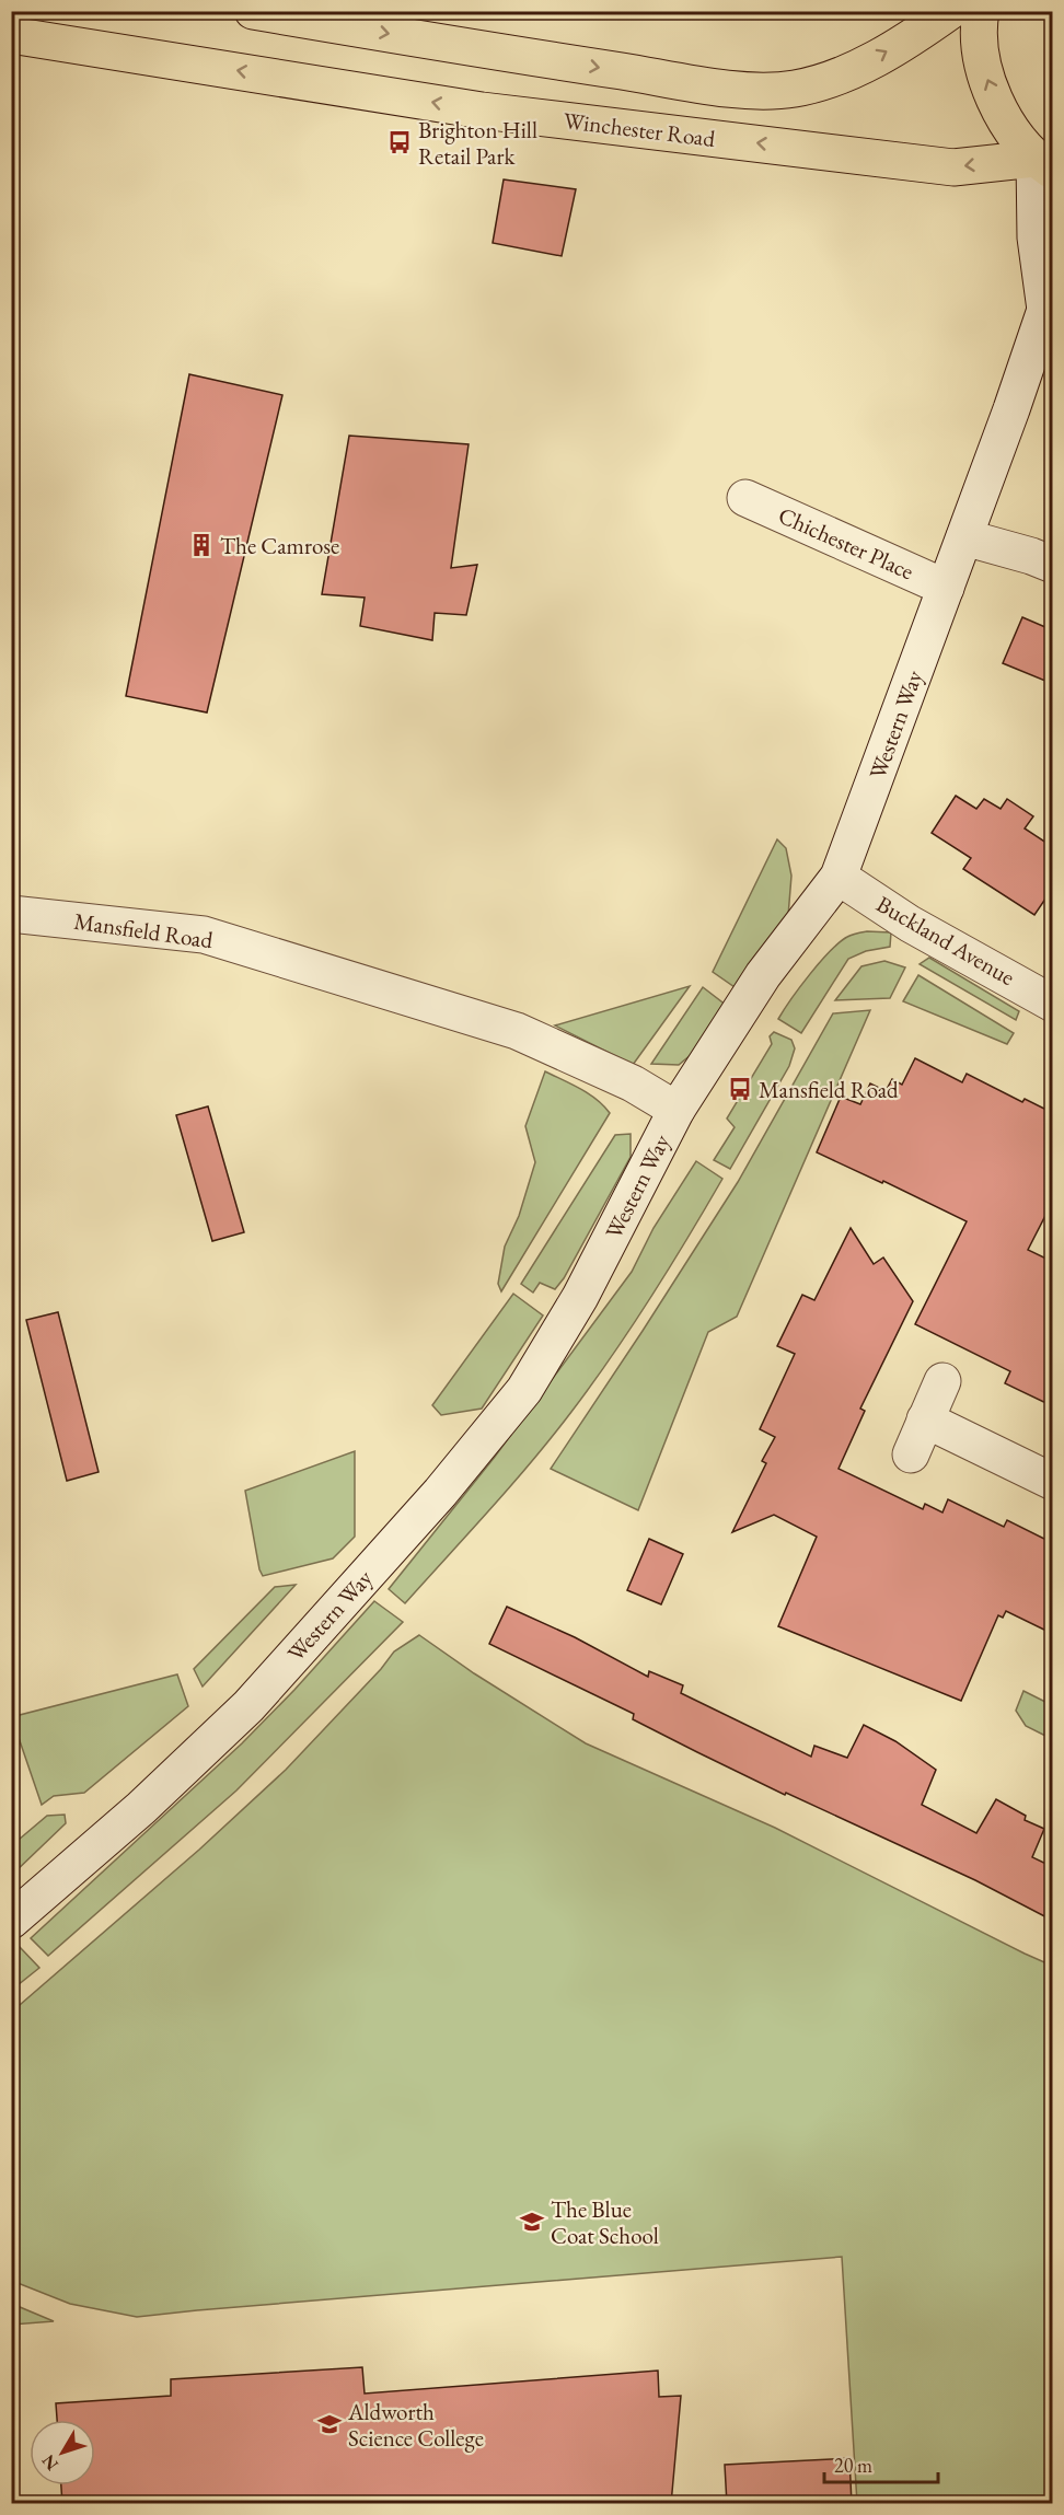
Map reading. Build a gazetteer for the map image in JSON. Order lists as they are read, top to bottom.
{
  "streets": {
    "main road": ["Winchester Road"],
    "street": [
      "Chichester Place",
      "Western Way",
      "Mansfield Road",
      "Buckland Avenue"
    ]
  },
  "crossings": [
    ["Winchester Road", "Western Way"],
    ["Chichester Place", "Western Way"],
    ["Western Way", "Mansfield Road"],
    ["Western Way", "Buckland Avenue"]
  ],
  "places": {
    "bus stop": ["Brighton Hill Retail Park", "Mansfield Road"],
    "building": ["The Camrose"],
    "school or university": ["The Blue Coat School", "Aldworth Science College"]
  },
  "scale_bar": "20 m",
  "north": "bottom left"
}
